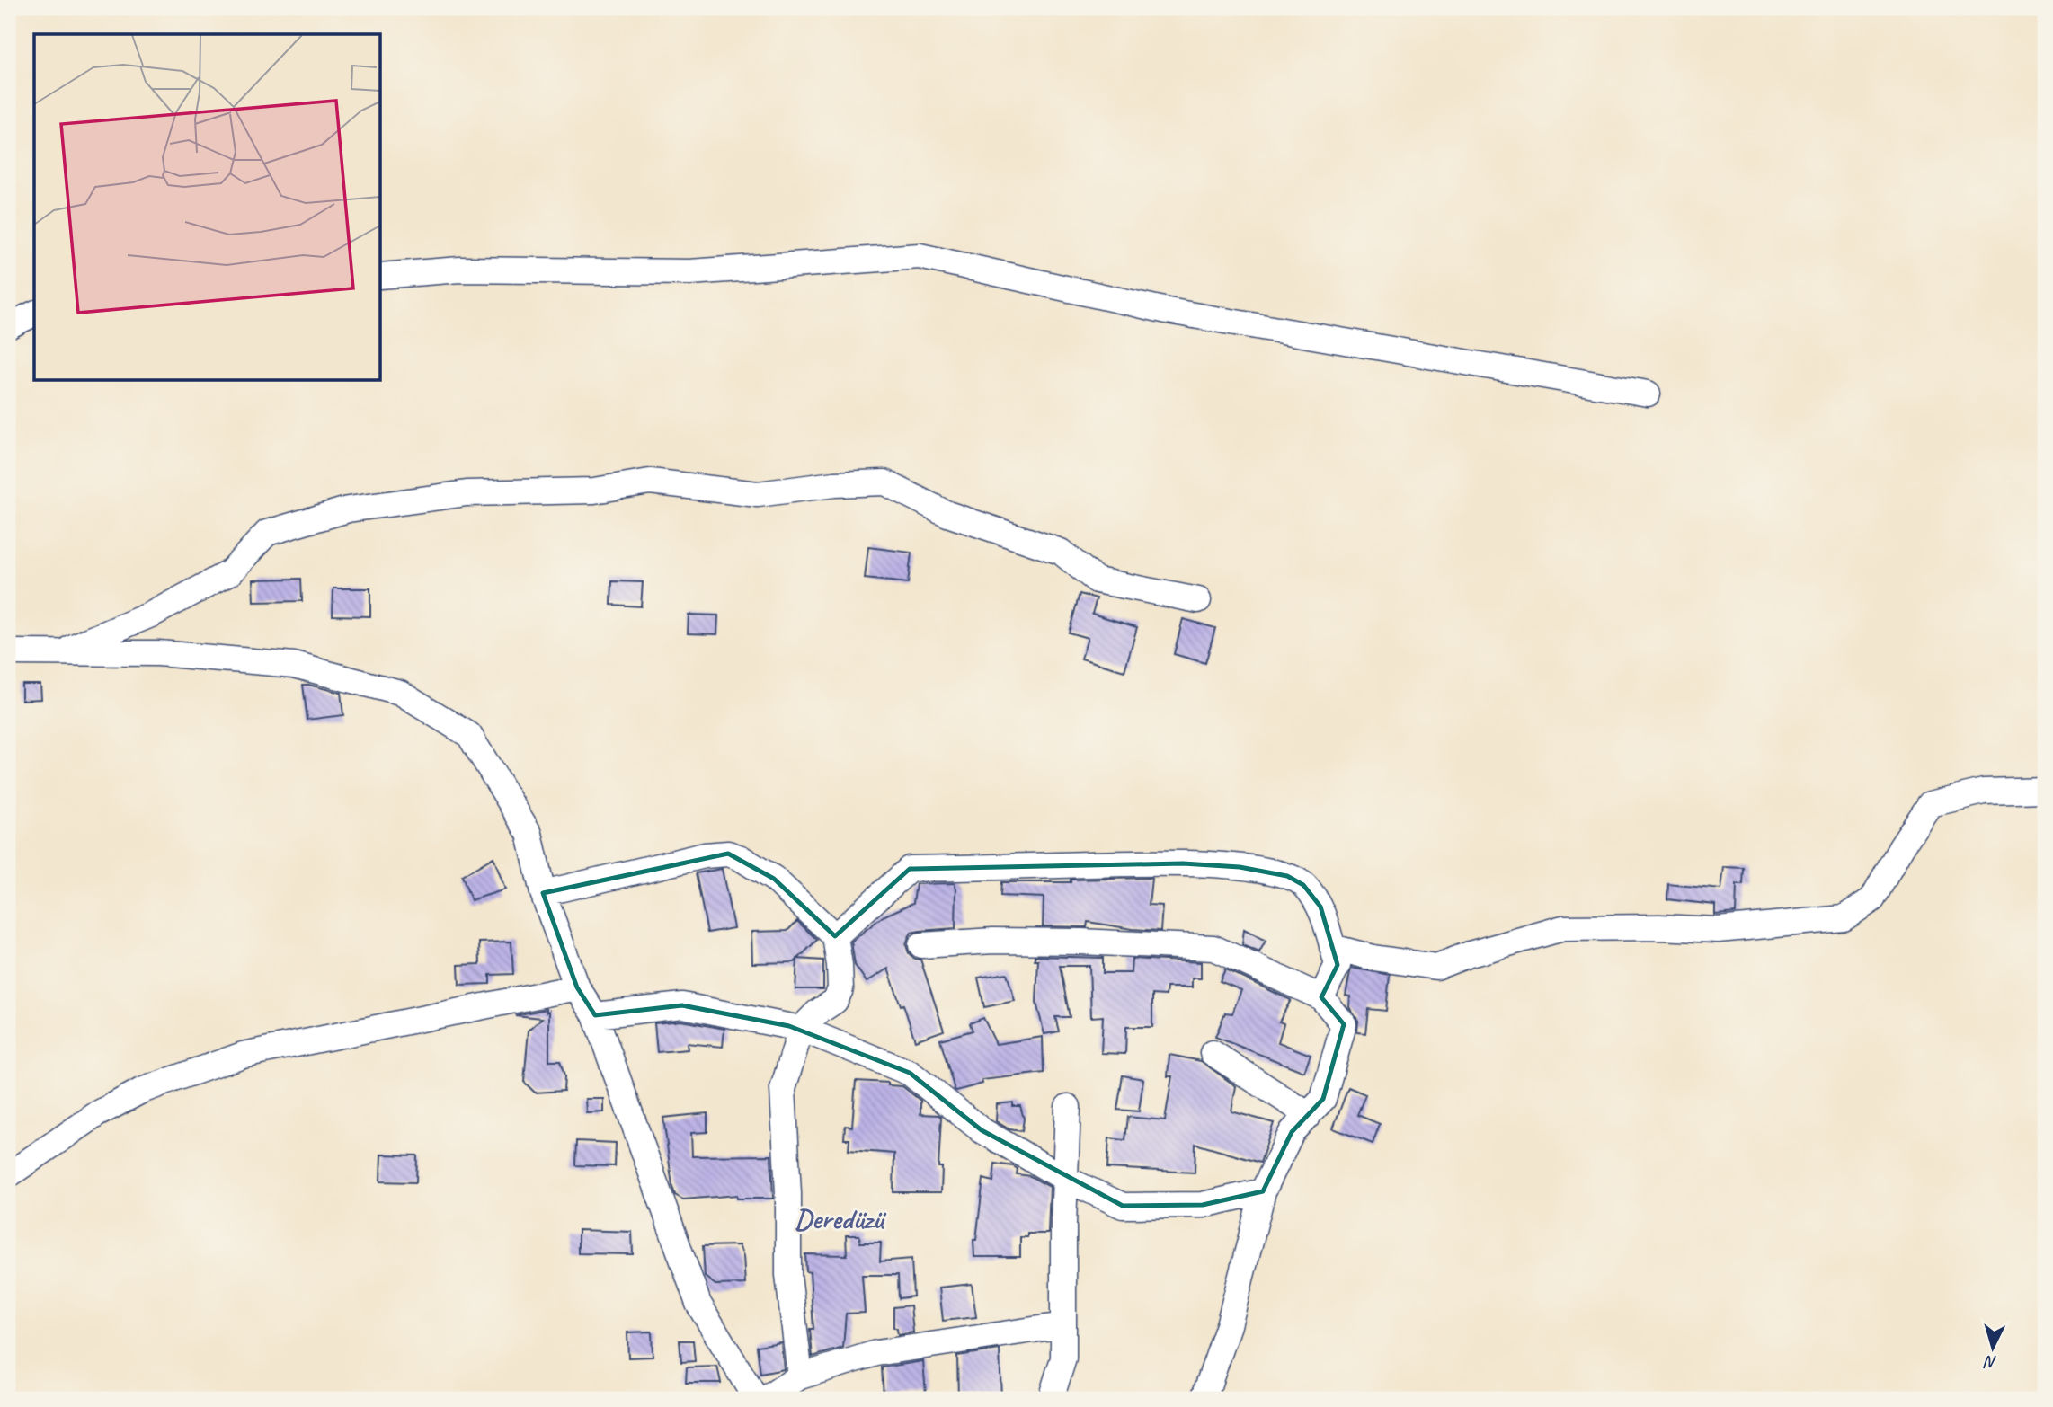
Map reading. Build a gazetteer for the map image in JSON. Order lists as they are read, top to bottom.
{
  "districts": ["Deredüzü"],
  "north": "bottom"
}
